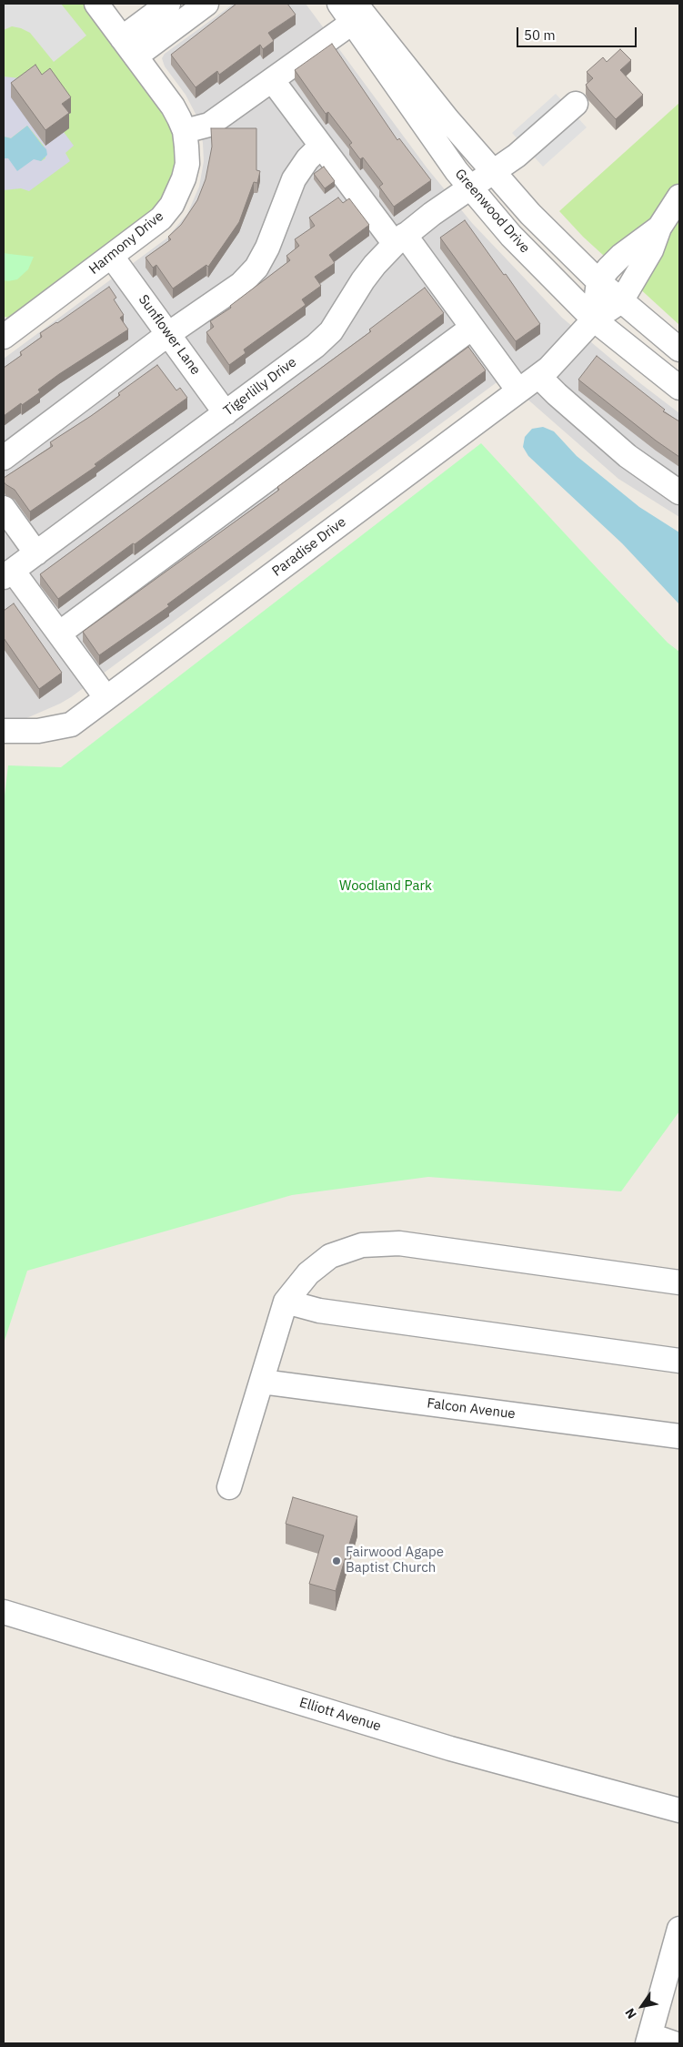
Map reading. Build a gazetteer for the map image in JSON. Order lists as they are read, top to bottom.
{
  "streets": {
    "street": [
      "Greenwood Drive",
      "Harmony Drive",
      "Sunflower Lane",
      "Tigerlilly Drive",
      "Paradise Drive",
      "Falcon Avenue",
      "Elliott Avenue"
    ]
  },
  "crossings": [
    ["Greenwood Drive", "Tigerlilly Drive"],
    ["Greenwood Drive", "Paradise Drive"],
    ["Harmony Drive", "Sunflower Lane"],
    ["Sunflower Lane", "Tigerlilly Drive"]
  ],
  "parks": ["Woodland Park"],
  "places": ["Fairwood Agape Baptist Church"],
  "scale_bar": "50 m",
  "north": "bottom left"
}
